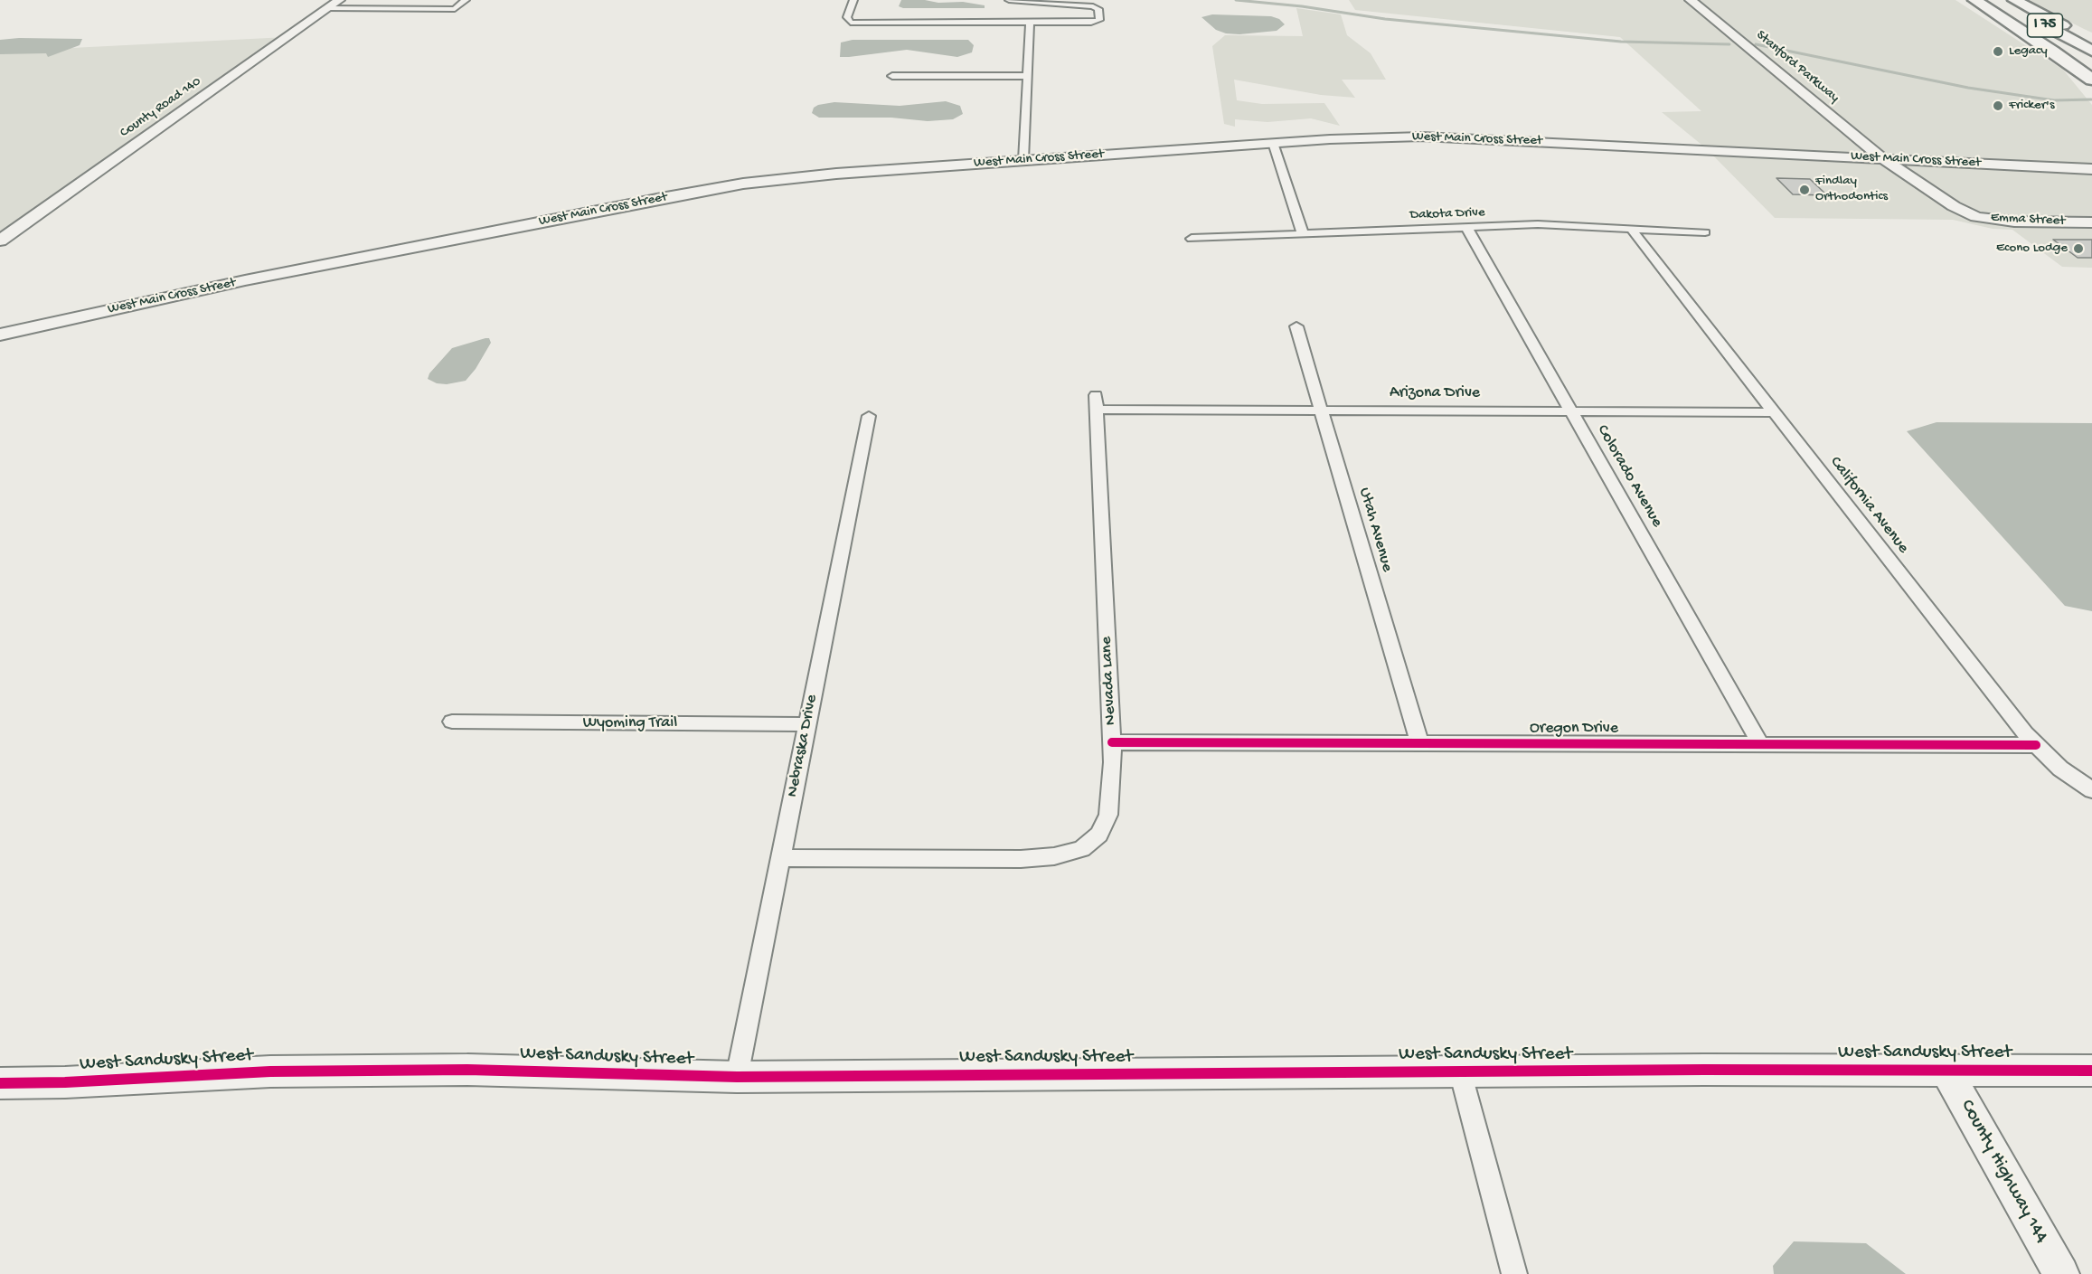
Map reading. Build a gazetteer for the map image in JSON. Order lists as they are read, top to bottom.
{
  "streets": {
    "highway": ["I 75"],
    "street": [
      "Stanford Parkway",
      "County Road 140",
      "West Main Cross Street",
      "Dakota Drive",
      "Emma Street",
      "Arizona Drive",
      "Colorado Avenue",
      "California Avenue",
      "Utah Avenue",
      "Nevada Lane",
      "Wyoming Trail",
      "Oregon Drive",
      "Nebraska Drive",
      "West Sandusky Street",
      "County Highway 144"
    ]
  },
  "crossings": [
    ["Stanford Parkway", "West Main Cross Street"],
    ["Stanford Parkway", "Emma Street"],
    ["West Main Cross Street", "Emma Street"],
    ["Dakota Drive", "Colorado Avenue"],
    ["Dakota Drive", "California Avenue"],
    ["Arizona Drive", "Colorado Avenue"],
    ["Arizona Drive", "California Avenue"],
    ["Arizona Drive", "Utah Avenue"],
    ["Arizona Drive", "Nevada Lane"],
    ["Colorado Avenue", "Oregon Drive"],
    ["California Avenue", "Oregon Drive"],
    ["Utah Avenue", "Oregon Drive"],
    ["Nevada Lane", "Oregon Drive"],
    ["Nevada Lane", "Nebraska Drive"],
    ["Wyoming Trail", "Nebraska Drive"],
    ["Nebraska Drive", "West Sandusky Street"],
    ["West Sandusky Street", "County Highway 144"]
  ],
  "places": [
    "Legacy",
    "Fricker's",
    "Findlay Orthodontics",
    "Econo Lodge"
  ]
}
